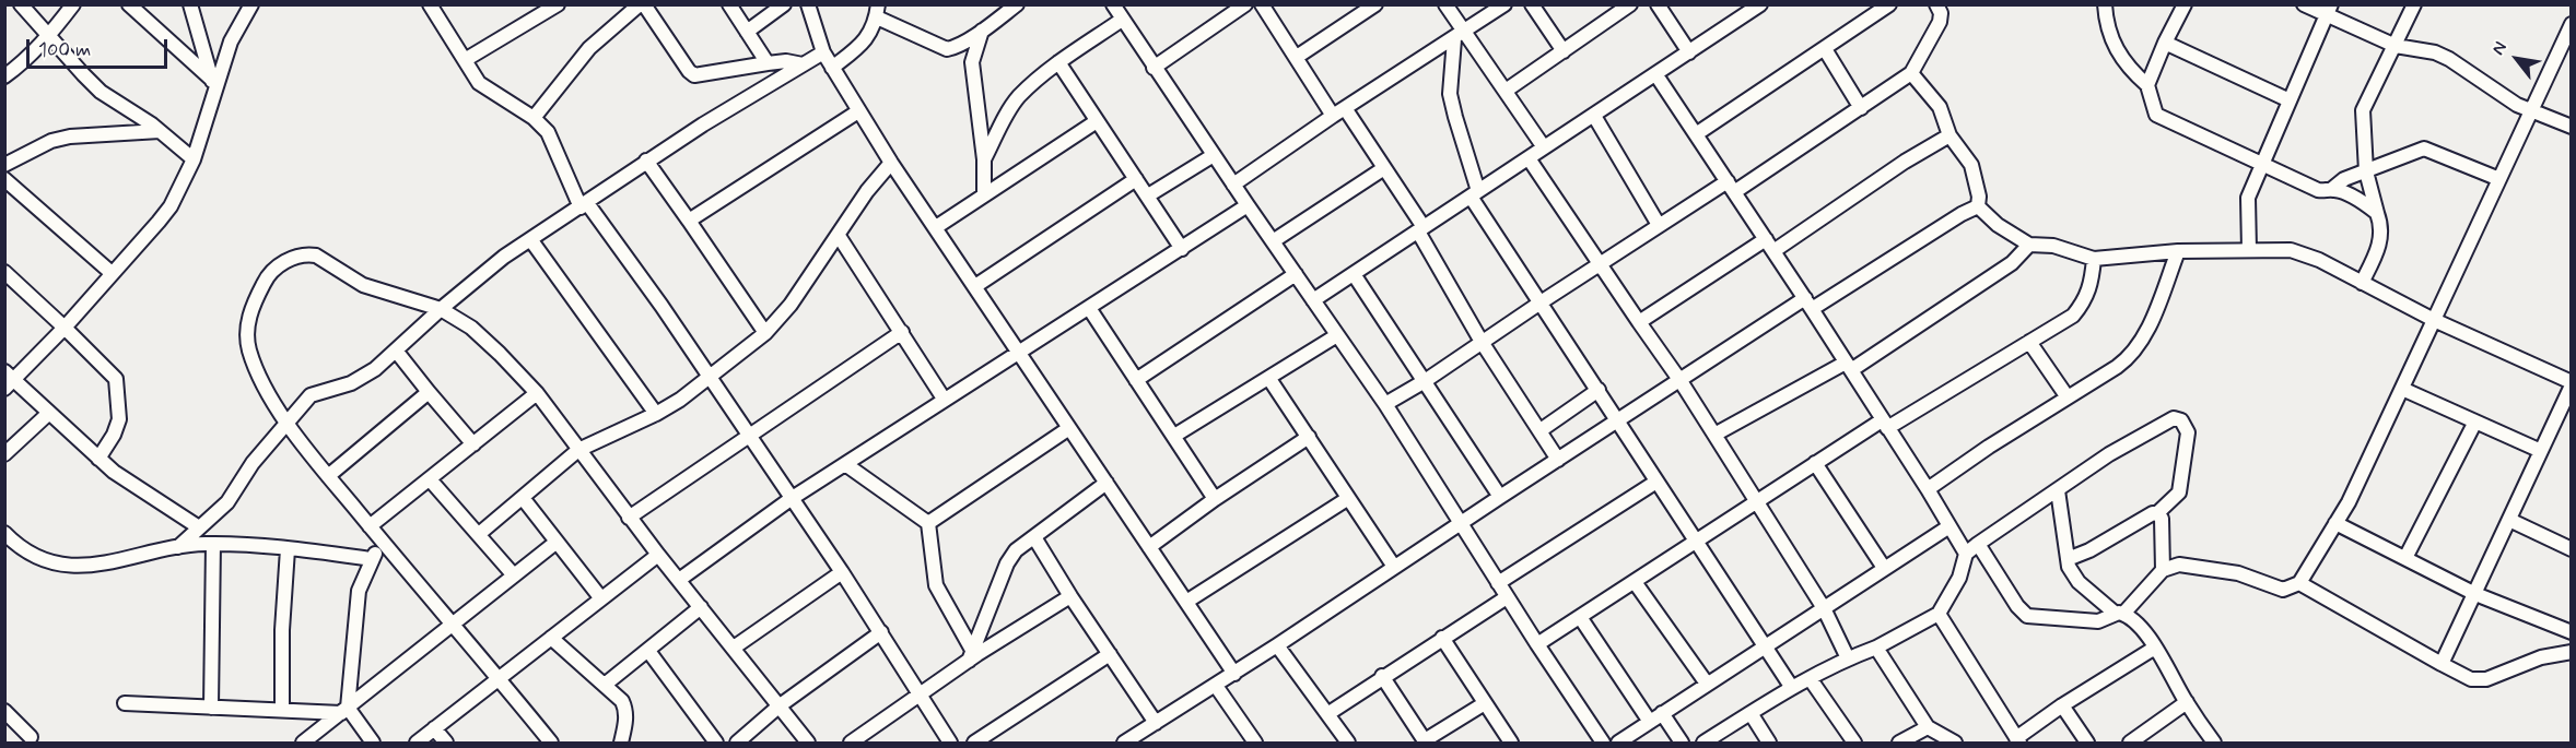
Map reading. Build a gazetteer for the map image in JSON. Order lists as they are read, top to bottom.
{
  "scale_bar": "100 m",
  "north": "top left"
}
